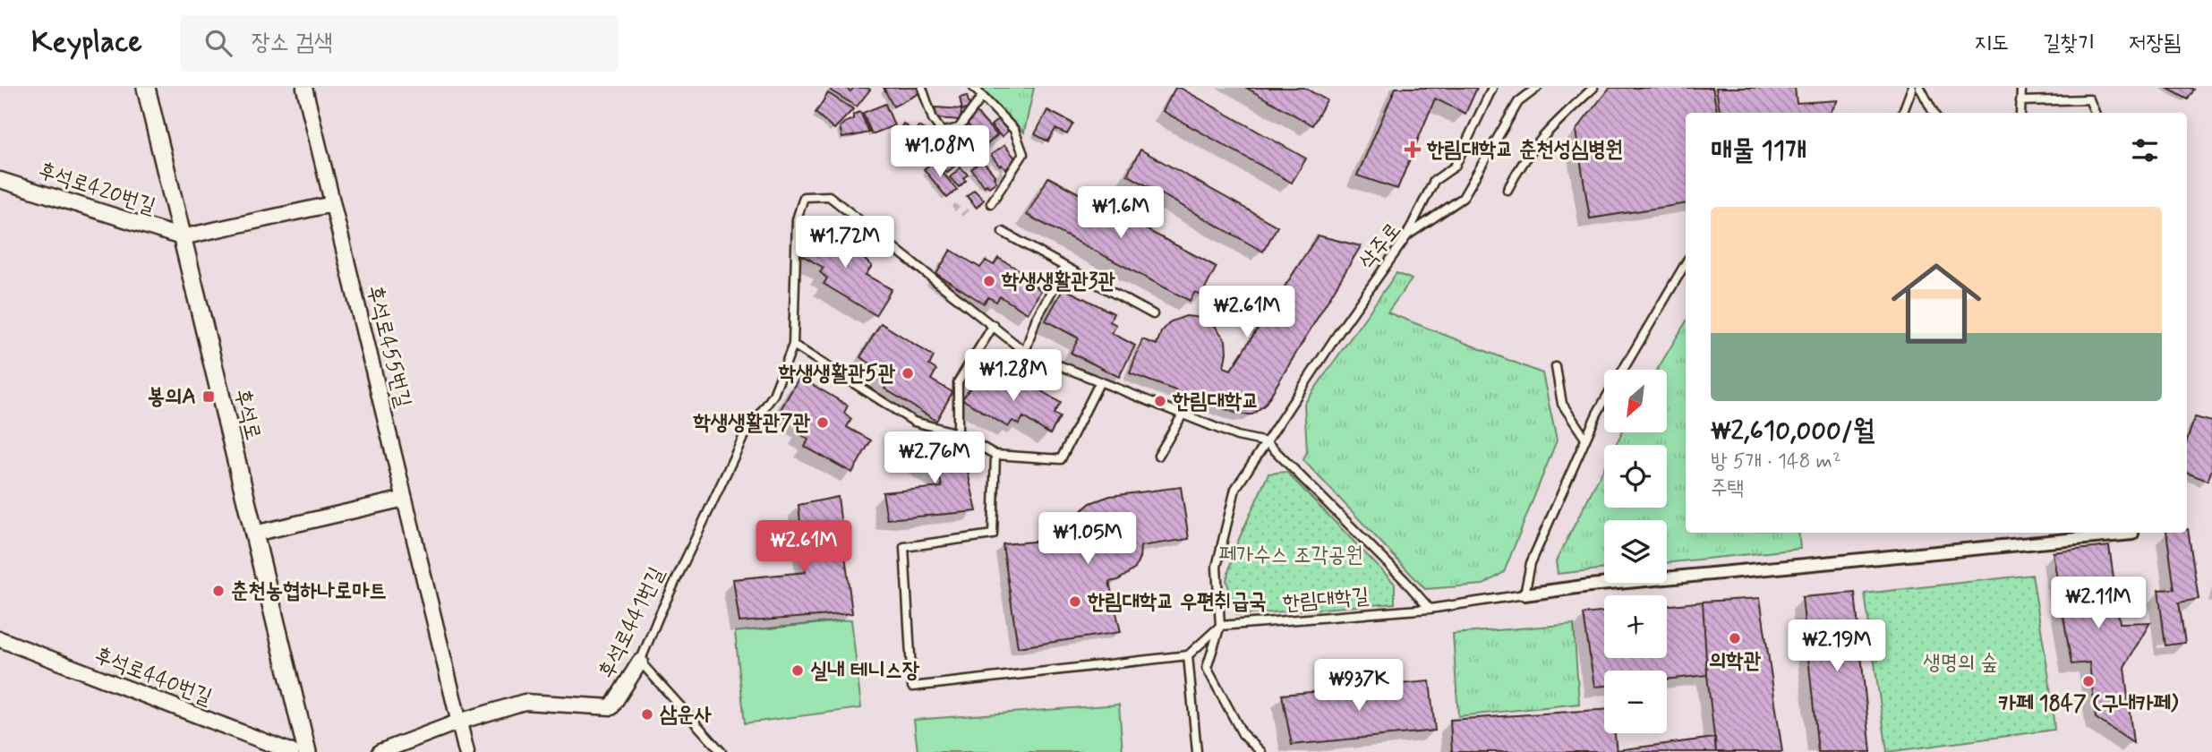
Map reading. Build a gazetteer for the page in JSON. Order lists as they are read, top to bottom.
{
  "streets": {
    "street": [
      "후석로420번길",
      "후석로455번길",
      "후석로",
      "후석로441번길",
      "후석로440번길"
    ],
    "lane": ["삭주로", "한림대학길"]
  },
  "crossings": [
    ["후석로420번길", "후석로"],
    ["삭주로", "한림대학길"],
    ["후석로455번길", "후석로441번길"]
  ],
  "parks": ["페가수스 조각공원", "생명의 숲"],
  "places": {
    "health": ["한림대학교 춘천성심병원"],
    "other": [
      "학생생활관3관",
      "학생생활관5관",
      "한림대학교",
      "학생생활관7관",
      "춘천농협하나로마트",
      "한림대학교 우편취급국",
      "의학관",
      "실내 테니스장",
      "카페 1847 (구내카페)",
      "삼운사"
    ],
    "transit": ["봉의A"]
  },
  "north": "bottom left",
  "page": {
    "header": "Keyplace",
    "search": "장소 검색",
    "nav": ["지도", "길찾기", "저장됨"],
    "heading": "매물 11개",
    "price": [
      "₩1.08M",
      "₩1.6M",
      "₩1.72M",
      "₩2.61M",
      "₩1.28M",
      "₩2.76M",
      "₩1.05M",
      "₩2.61M",
      "₩2.11M",
      "₩2.19M",
      "₩937K"
    ],
    "list": [
      {
        "name": "₩2,610,000/월",
        "note": "방 5개 · 148 m² · 주택"
      }
    ],
    "map_buttons": ["+", "−"]
  }
}
